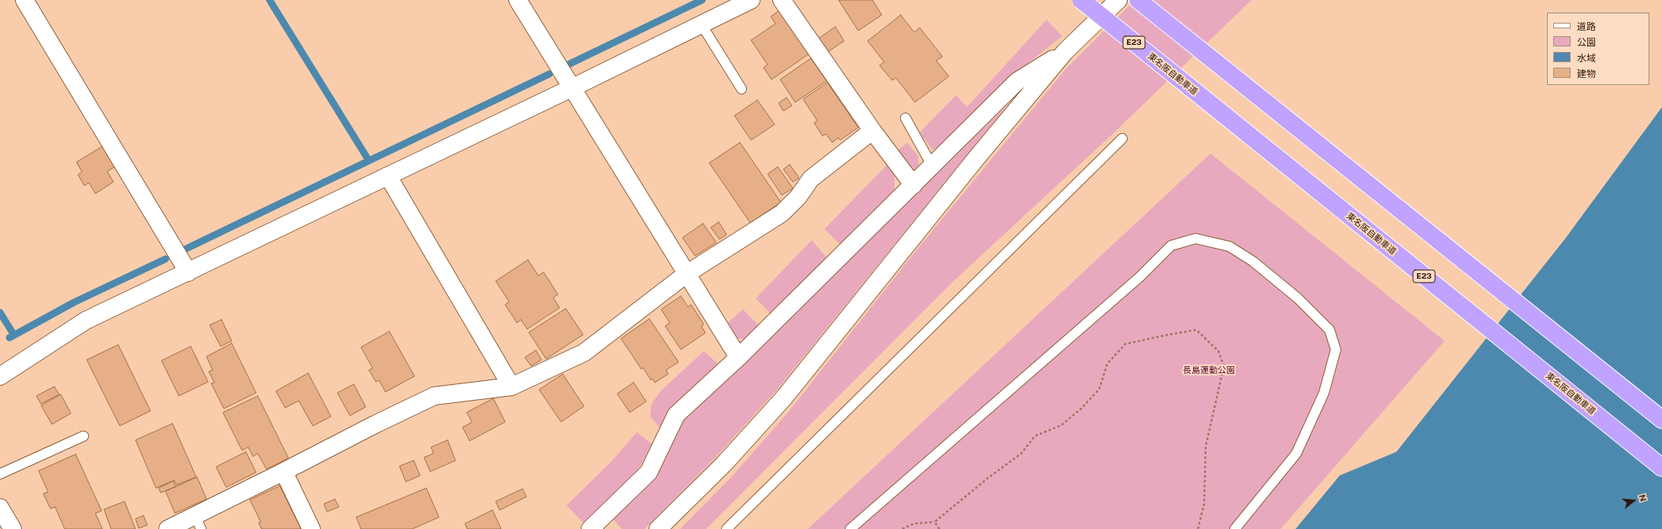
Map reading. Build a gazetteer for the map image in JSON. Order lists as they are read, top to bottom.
{
  "streets": {
    "highway": ["E23", "東名阪自動車道"]
  },
  "parks": ["長島運動公園"],
  "legend": [
    "道路",
    "公園",
    "水域",
    "建物"
  ],
  "north": "right"
}
